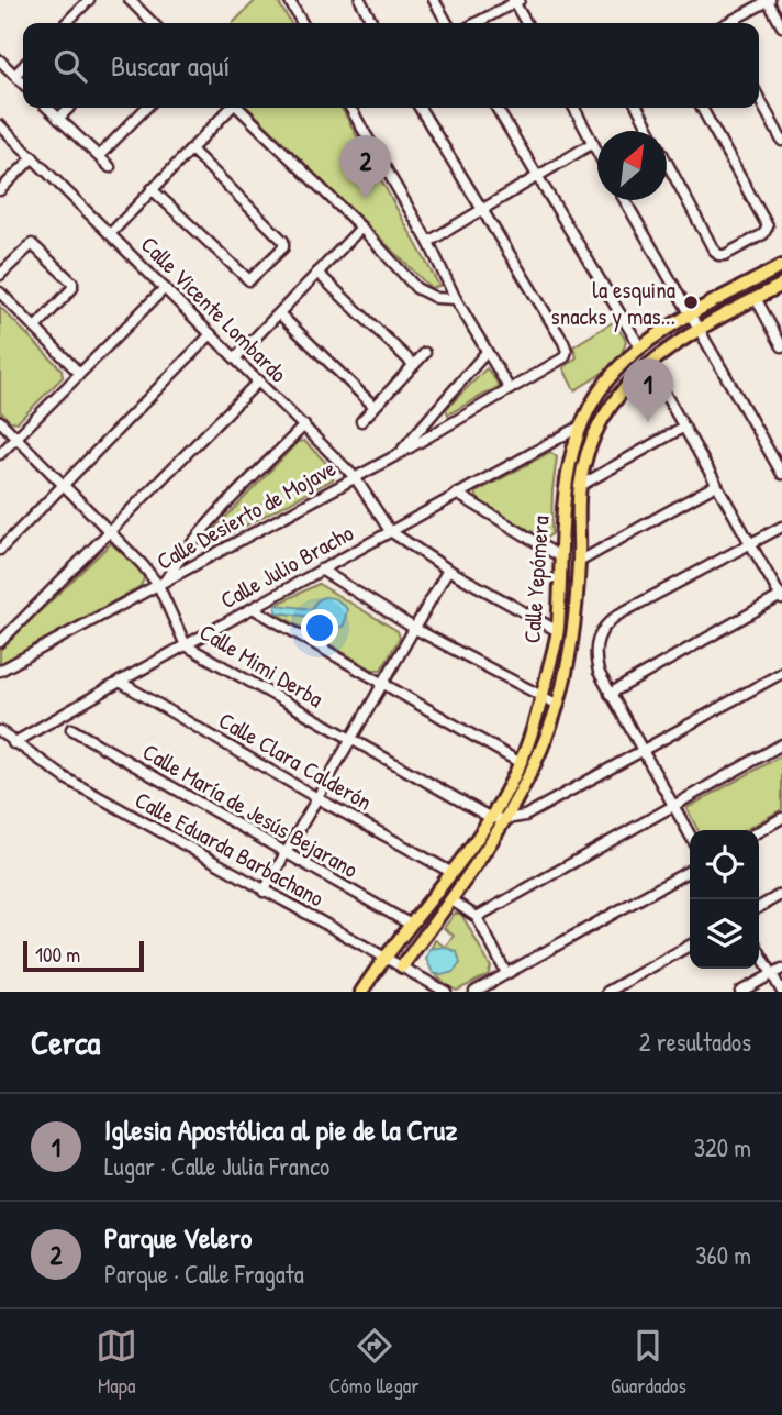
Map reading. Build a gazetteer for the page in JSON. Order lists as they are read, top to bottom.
{
  "streets": {
    "main road": ["Calle Yepómera"],
    "street": [
      "Calle Vicente Lombardo",
      "Calle Desierto de Mojave",
      "Calle Julio Bracho",
      "Calle Mimi Derba",
      "Calle Clara Calderón",
      "Calle María de Jesús Bejarano",
      "Calle Eduarda Barbachano"
    ]
  },
  "crossings": [
    ["Calle Vicente Lombardo", "Calle Desierto de Mojave"],
    ["Calle Vicente Lombardo", "Calle Julio Bracho"],
    ["Calle Desierto de Mojave", "Calle Mimi Derba"],
    ["Calle Julio Bracho", "Calle Yepómera"],
    ["Calle Julio Bracho", "Calle Mimi Derba"],
    ["Calle Julio Bracho", "Calle Clara Calderón"],
    ["Calle Julio Bracho", "Calle Eduarda Barbachano"],
    ["Calle Yepómera", "Calle Mimi Derba"],
    ["Calle Yepómera", "Calle Clara Calderón"],
    ["Calle Yepómera", "Calle María de Jesús Bejarano"],
    ["Calle Yepómera", "Calle Eduarda Barbachano"]
  ],
  "places": ["la esquina snacks y mas..."],
  "scale_bar": "100 m",
  "north": "top right",
  "page": {
    "search": "Buscar aquí",
    "pins": ["2", "1"],
    "scale": "100 m",
    "heading": ["Cerca", "2 resultados"],
    "list": [
      {
        "mark": "1",
        "name": "Iglesia Apostólica al pie de la Cruz",
        "note": "Lugar · Calle Julia Franco",
        "value": "320 m"
      },
      {
        "mark": "2",
        "name": "Parque Velero",
        "note": "Parque · Calle Fragata",
        "value": "360 m"
      }
    ],
    "nav": ["Mapa", "Cómo llegar", "Guardados"]
  }
}
